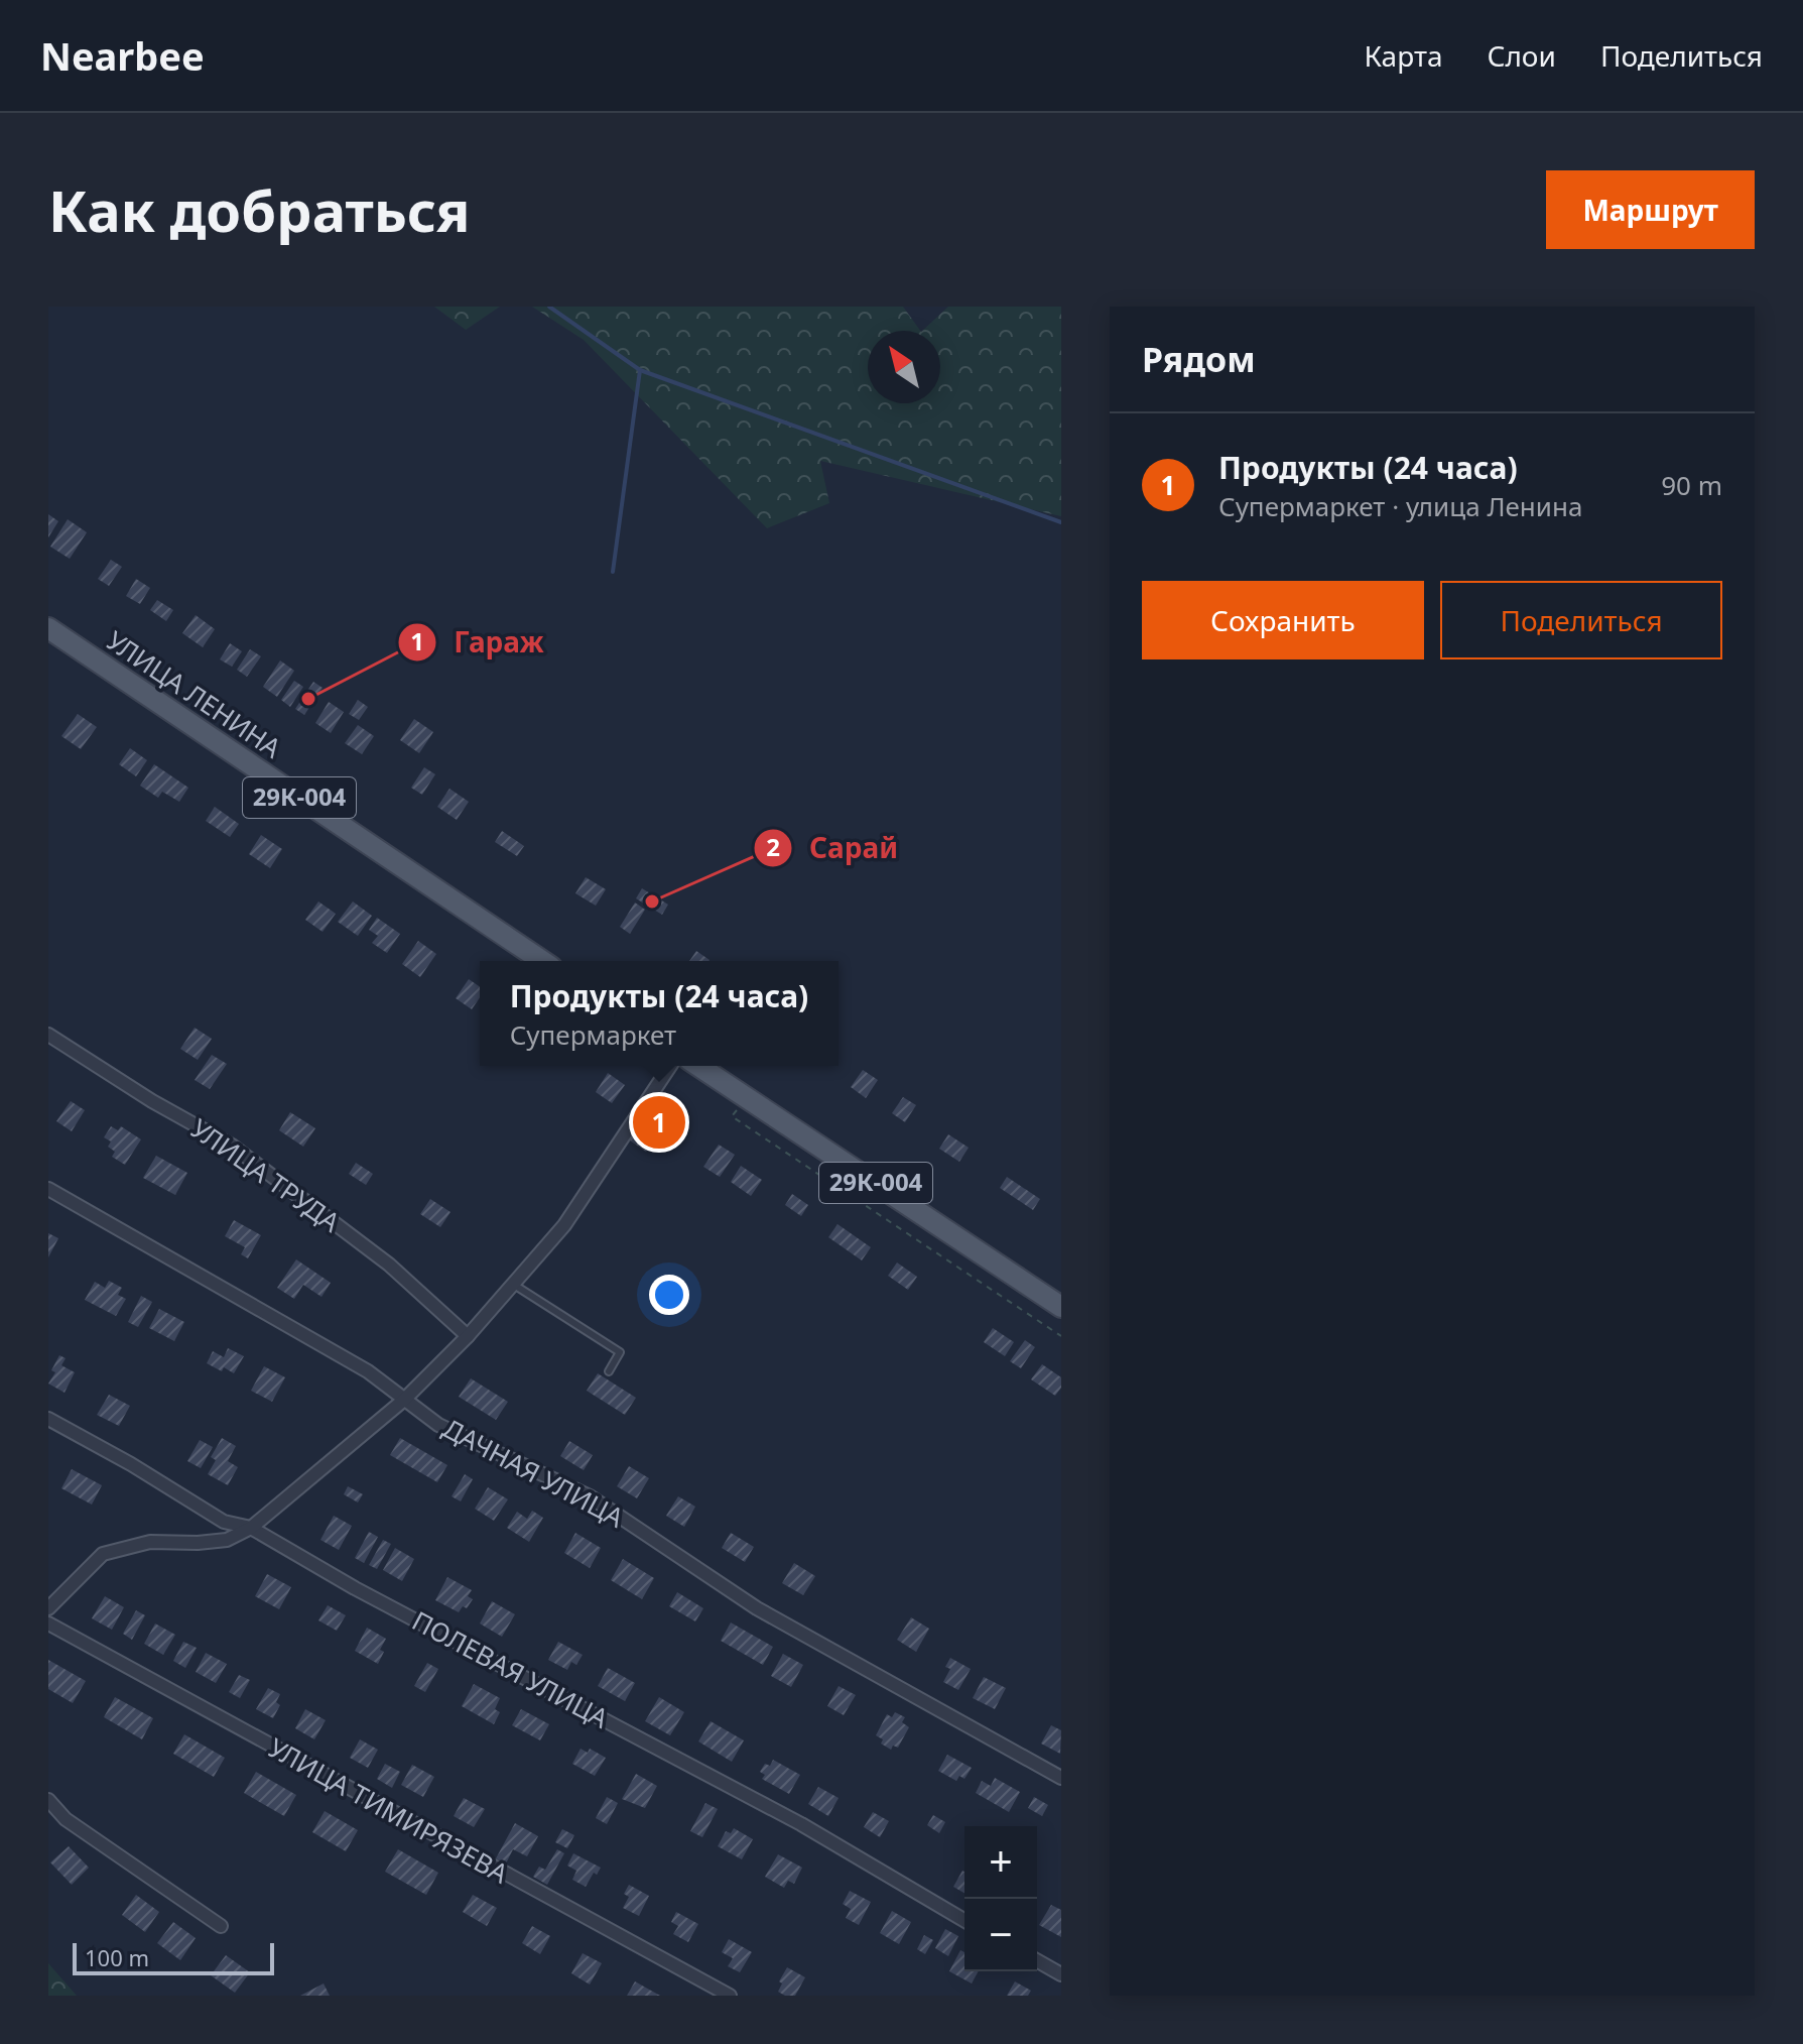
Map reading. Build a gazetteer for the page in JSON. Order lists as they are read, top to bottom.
{
  "streets": {
    "main road": ["УЛИЦА ЛЕНИНА", "29К-004"],
    "street": [
      "УЛИЦА ТРУДА",
      "ДАЧНАЯ УЛИЦА",
      "ПОЛЕВАЯ УЛИЦА",
      "УЛИЦА ТИМИРЯЗЕВА"
    ]
  },
  "places": ["Гараж", "Сарай"],
  "scale_bar": "100 m",
  "north": "top left",
  "page": {
    "header": "Nearbee",
    "nav": ["Карта", "Слои", "Поделиться"],
    "buttons": [
      "Маршрут",
      ["Сохранить", "Поделиться"]
    ],
    "title": "Как добраться",
    "heading": "Рядом",
    "list": [
      {
        "mark": "1",
        "name": "Продукты (24 часа)",
        "note": "Супермаркет · улица Ленина",
        "value": "90 m"
      }
    ],
    "popup": ["Продукты (24 часа)", "Супермаркет"],
    "pins": "1",
    "map_buttons": ["+", "−"],
    "scale": "100 m"
  }
}
